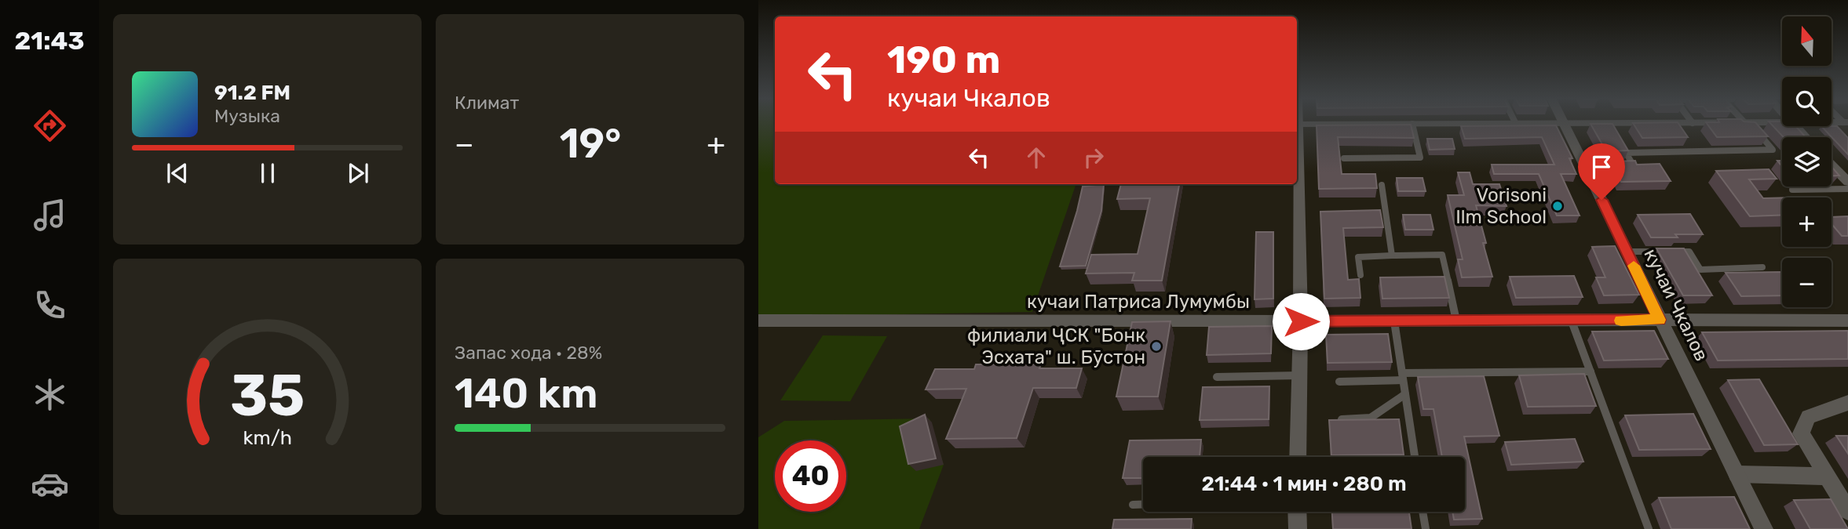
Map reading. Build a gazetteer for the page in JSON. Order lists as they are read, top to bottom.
{
  "streets": {
    "street": ["кучаи Патриса Лумумбы", "кучаи Чкалов"]
  },
  "crossings": [
    ["кучаи Патриса Лумумбы", "кучаи Чкалов"]
  ],
  "places": ["Vorisoni Ilm School", "филиали ҶСК \"Бонк Эсхата\" ш. Бӯстон"],
  "north": "top",
  "page": {
    "tabs": "21:43",
    "tile": [
      "Климат",
      ["Запас хода · 28%", "140 km"]
    ],
    "map_buttons": ["+", "−"],
    "turn": ["190 m", "кучаи Чкалов"],
    "song": ["91.2 FM", "Музыка"],
    "heat": ["−", "19°", "+"],
    "limit": "40",
    "trip": "21:44 · 1 мин · 280 m",
    "gauge": ["35", "km/h"]
  }
}
